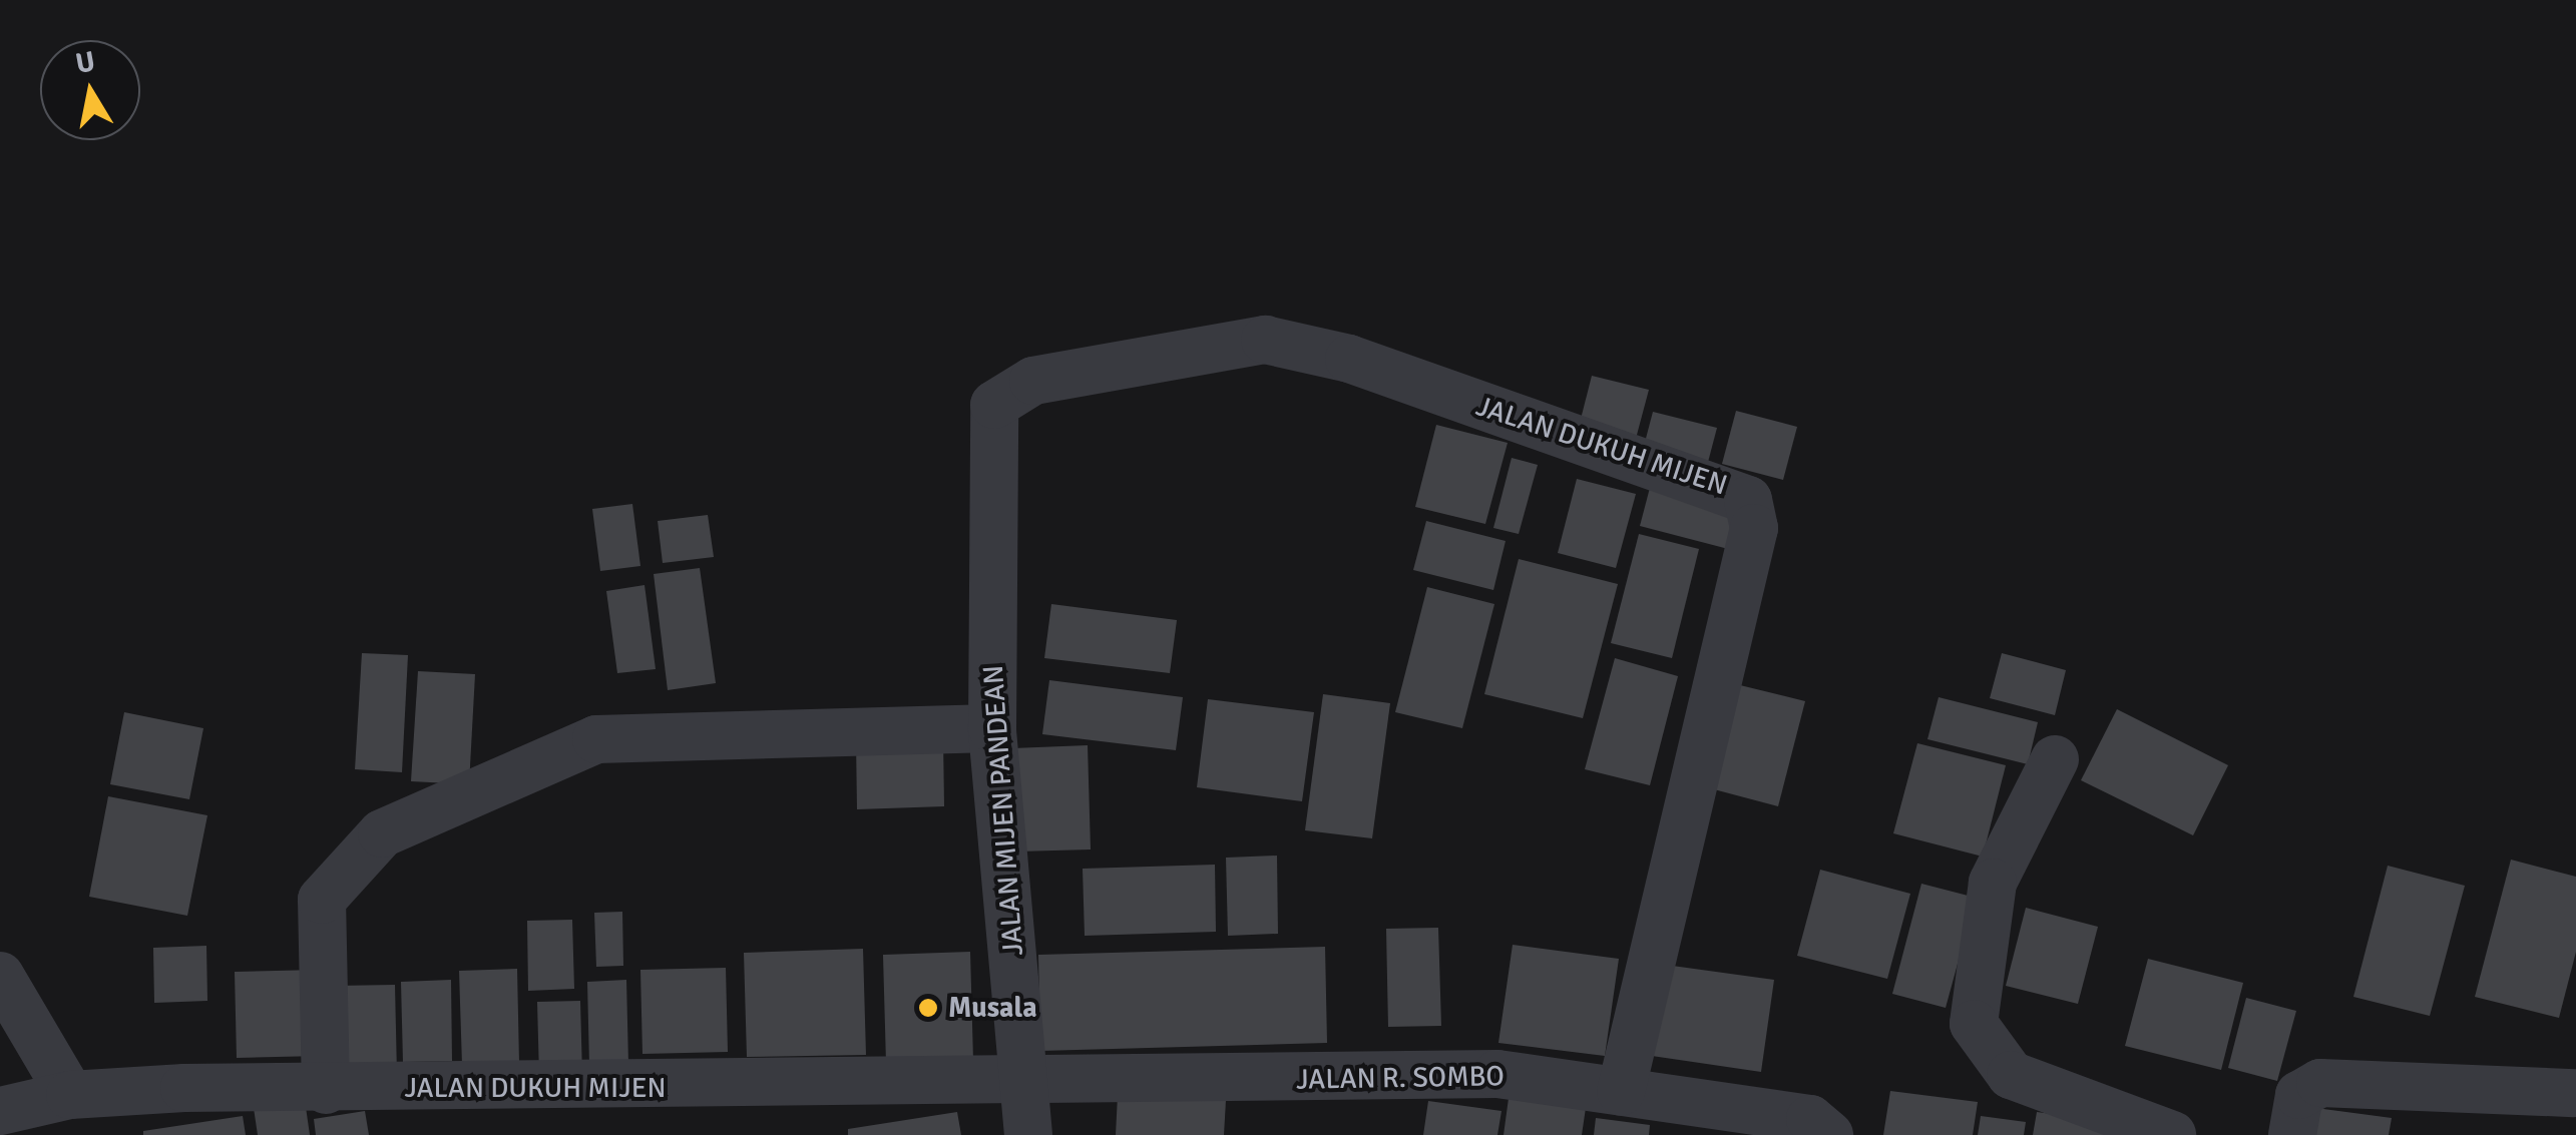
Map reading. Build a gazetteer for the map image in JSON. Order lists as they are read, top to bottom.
{
  "streets": {
    "street": ["JALAN DUKUH MIJEN", "JALAN MIJEN PANDEAN", "JALAN R. SOMBO"]
  },
  "crossings": [
    ["JALAN DUKUH MIJEN", "JALAN MIJEN PANDEAN"],
    ["JALAN DUKUH MIJEN", "JALAN R. SOMBO"],
    ["JALAN MIJEN PANDEAN", "JALAN R. SOMBO"]
  ],
  "places": ["Musala"],
  "north": "top"
}
